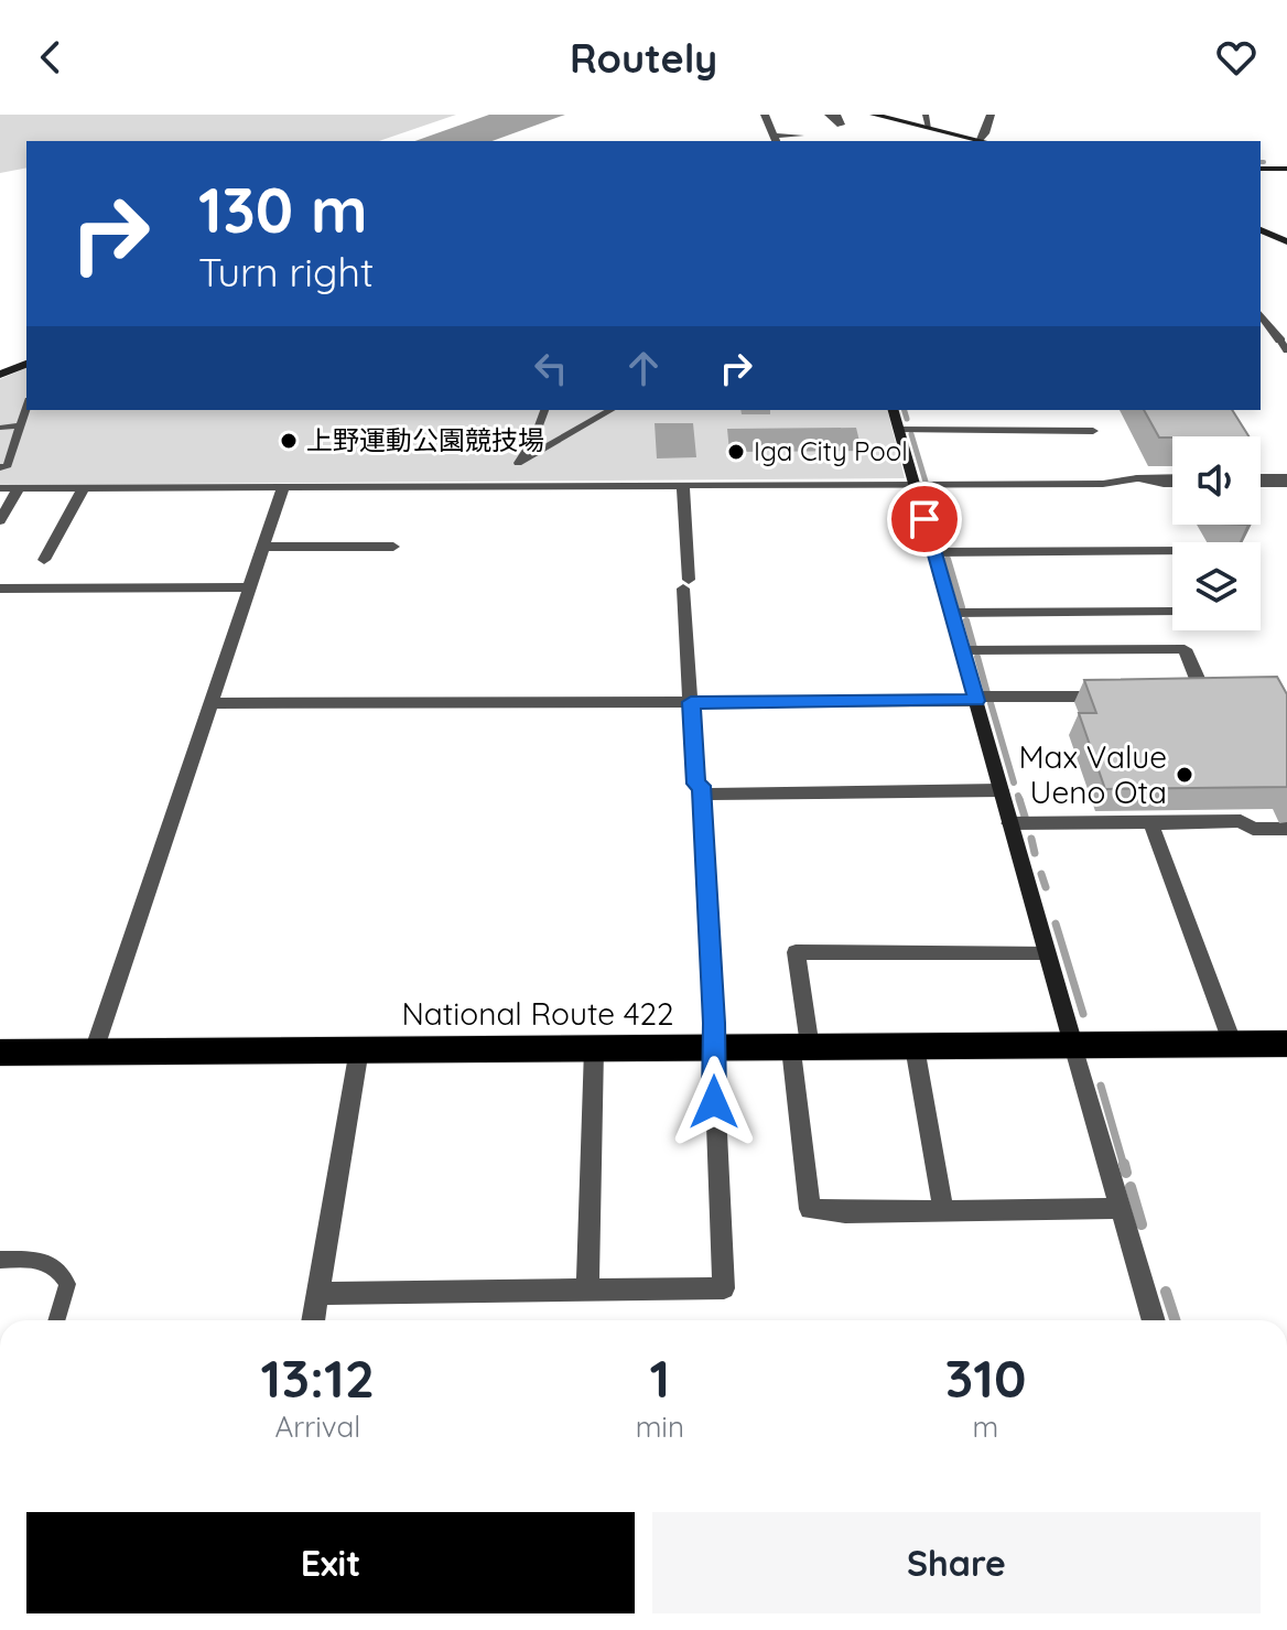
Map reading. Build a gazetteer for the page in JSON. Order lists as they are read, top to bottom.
{
  "streets": {
    "highway": ["National Route 422"]
  },
  "places": ["上野運動公園競技場", "Iga City Pool", "Max Value Ueno Ota"],
  "page": {
    "header": "Routely",
    "turn": ["130 m", "Turn right"],
    "eta": [
      "13:12",
      "Arrival",
      "1",
      "min",
      "310",
      "m"
    ],
    "buttons": ["Exit", "Share"]
  }
}
